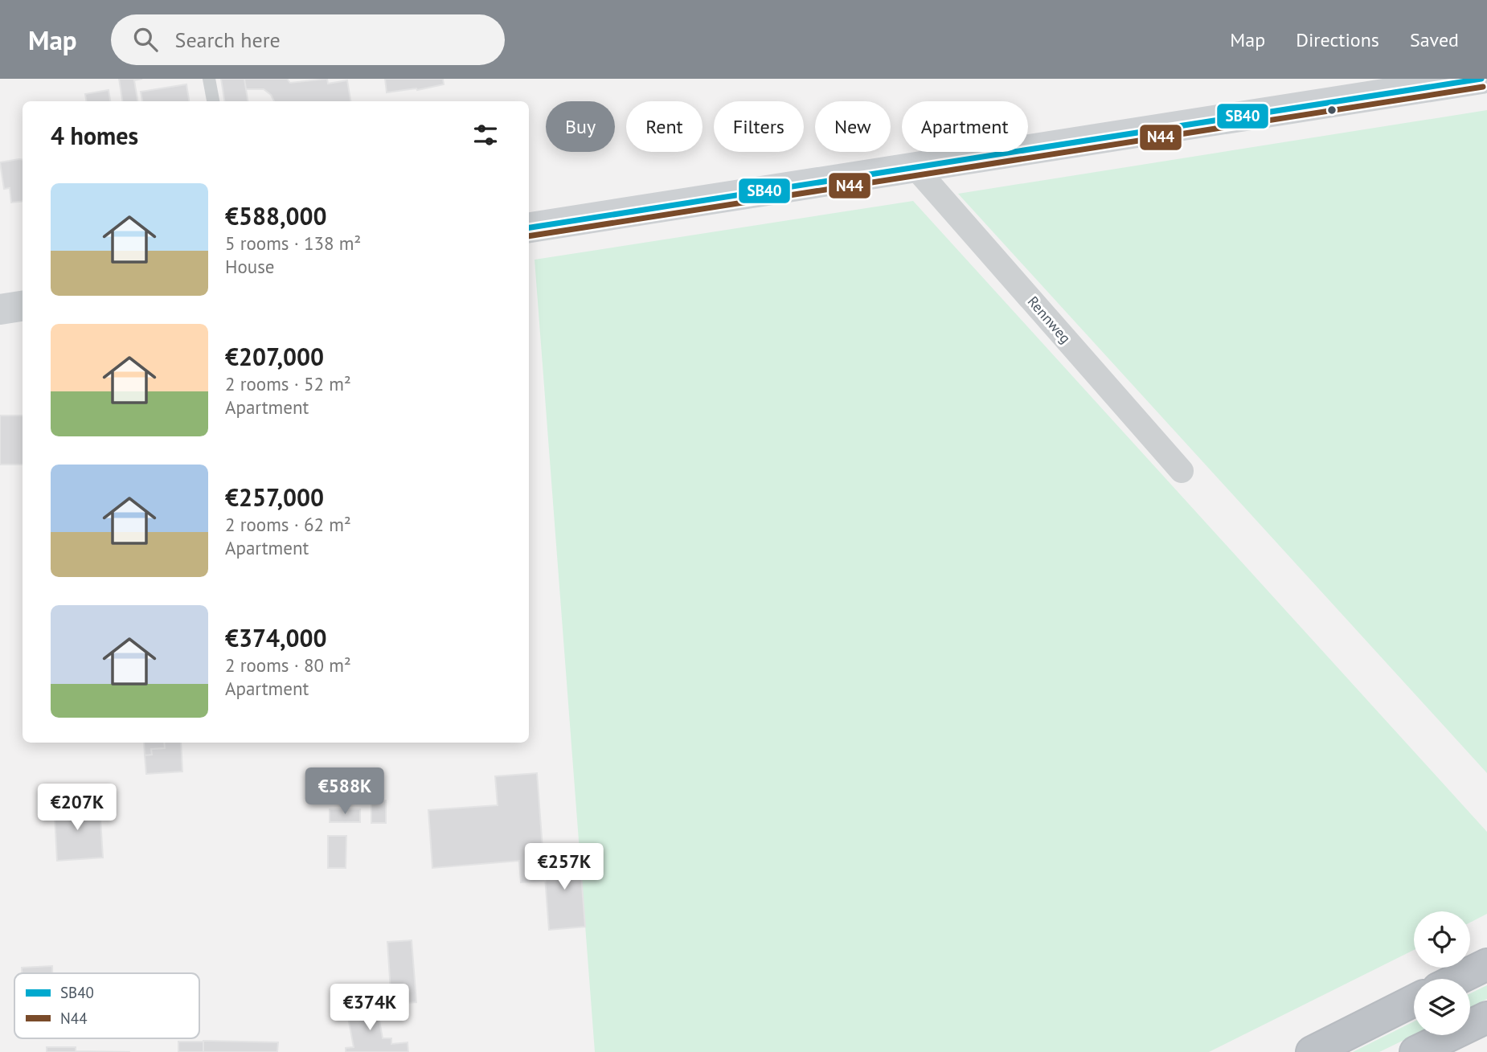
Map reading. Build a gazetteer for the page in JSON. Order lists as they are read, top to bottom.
{
  "streets": {
    "street": ["Rennweg"]
  },
  "lines": ["transit line SB40", "transit line N44"],
  "legend": ["SB40", "N44"],
  "page": {
    "header": "Map",
    "search": "Search here",
    "nav": ["Map", "Directions", "Saved"],
    "chip": [
      "Buy",
      "Rent",
      "Filters",
      "New",
      "Apartment"
    ],
    "heading": "4 homes",
    "list": [
      {
        "name": "€588,000",
        "note": "5 rooms · 138 m² · House"
      },
      {
        "name": "€207,000",
        "note": "2 rooms · 52 m² · Apartment"
      },
      {
        "name": "€257,000",
        "note": "2 rooms · 62 m² · Apartment"
      },
      {
        "name": "€374,000",
        "note": "2 rooms · 80 m² · Apartment"
      }
    ],
    "price": [
      "€588K",
      "€207K",
      "€257K",
      "€374K"
    ]
  }
}
